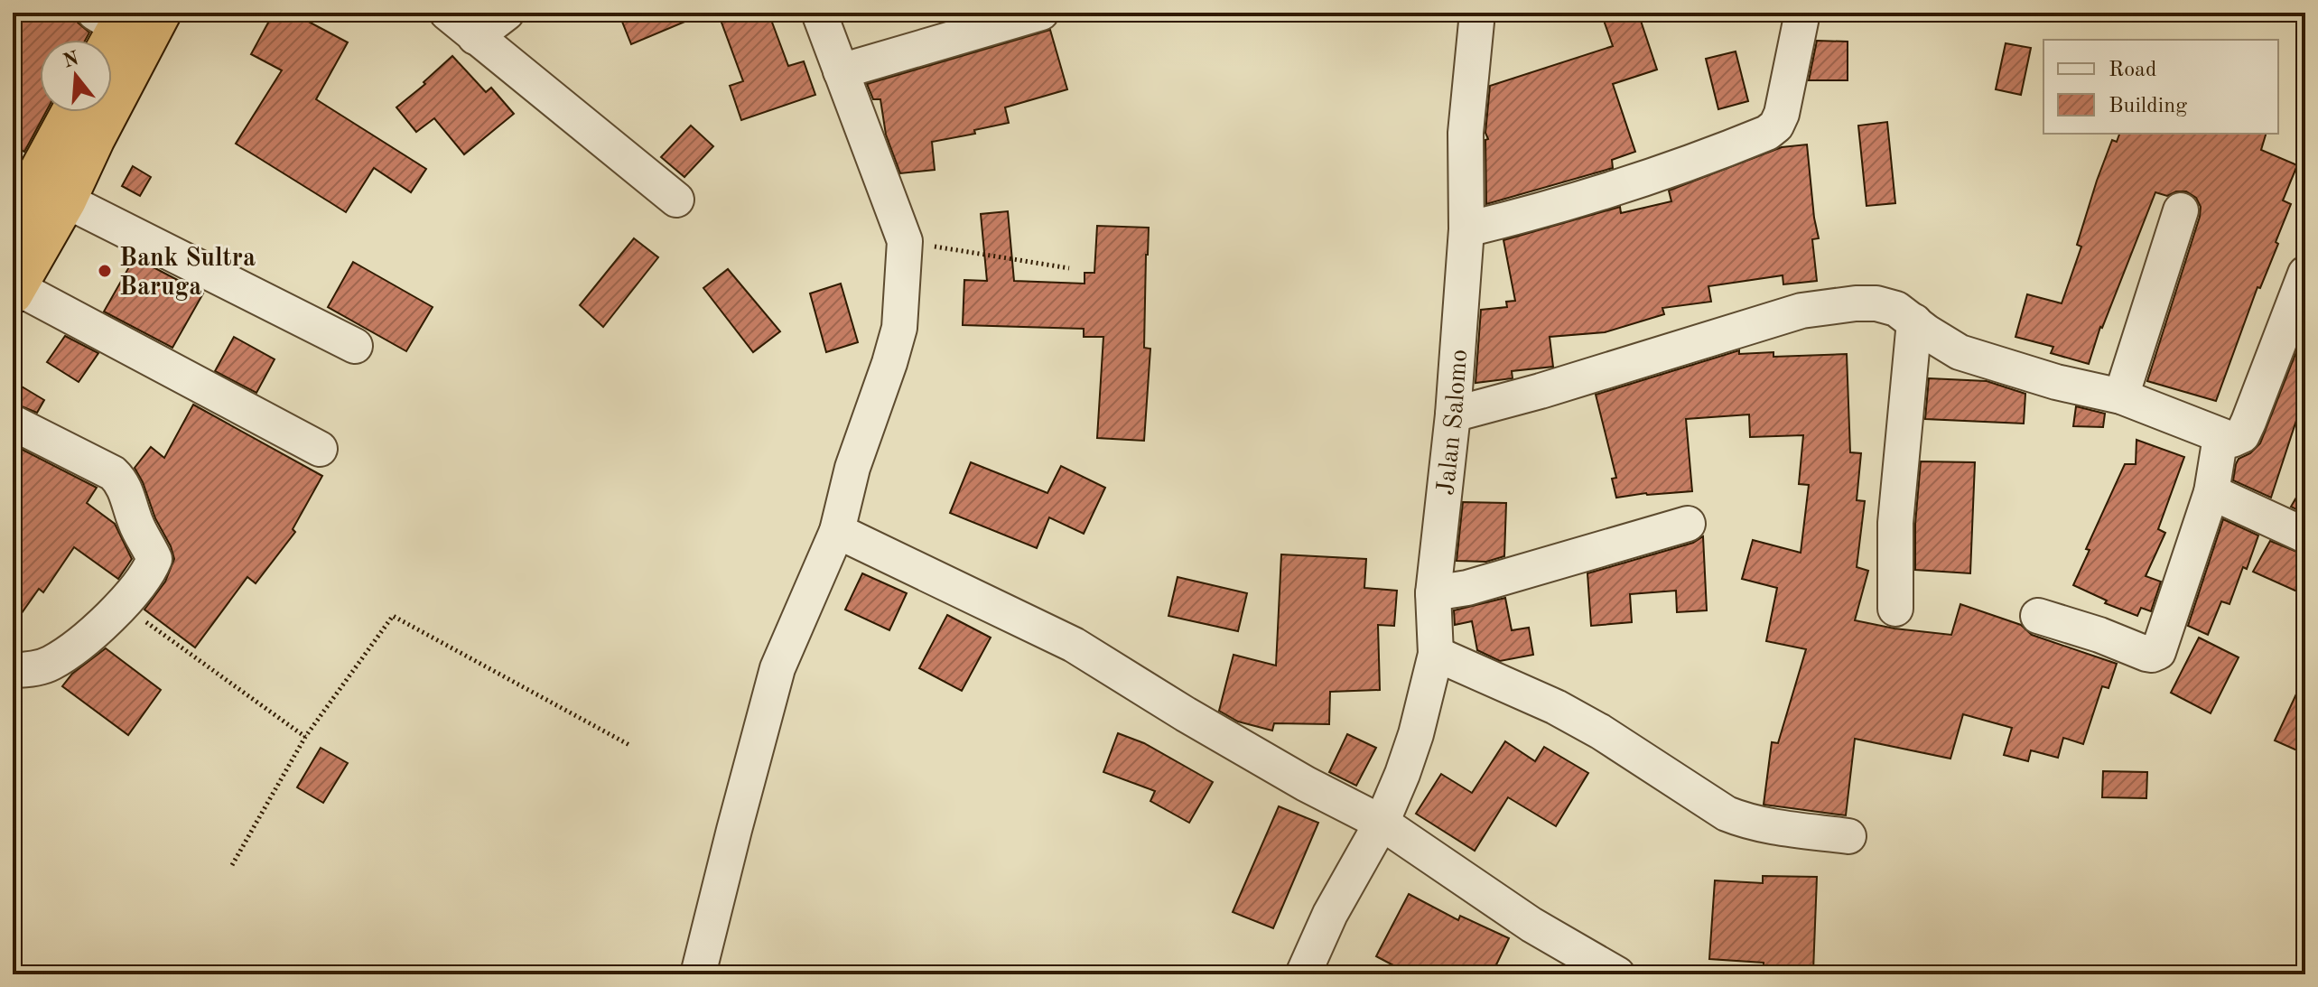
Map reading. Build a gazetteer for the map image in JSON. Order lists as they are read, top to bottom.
{
  "streets": {
    "street": ["Jalan Salomo"]
  },
  "places": ["Bank Sultra Baruga"],
  "legend": ["Road", "Building"],
  "north": "top"
}
